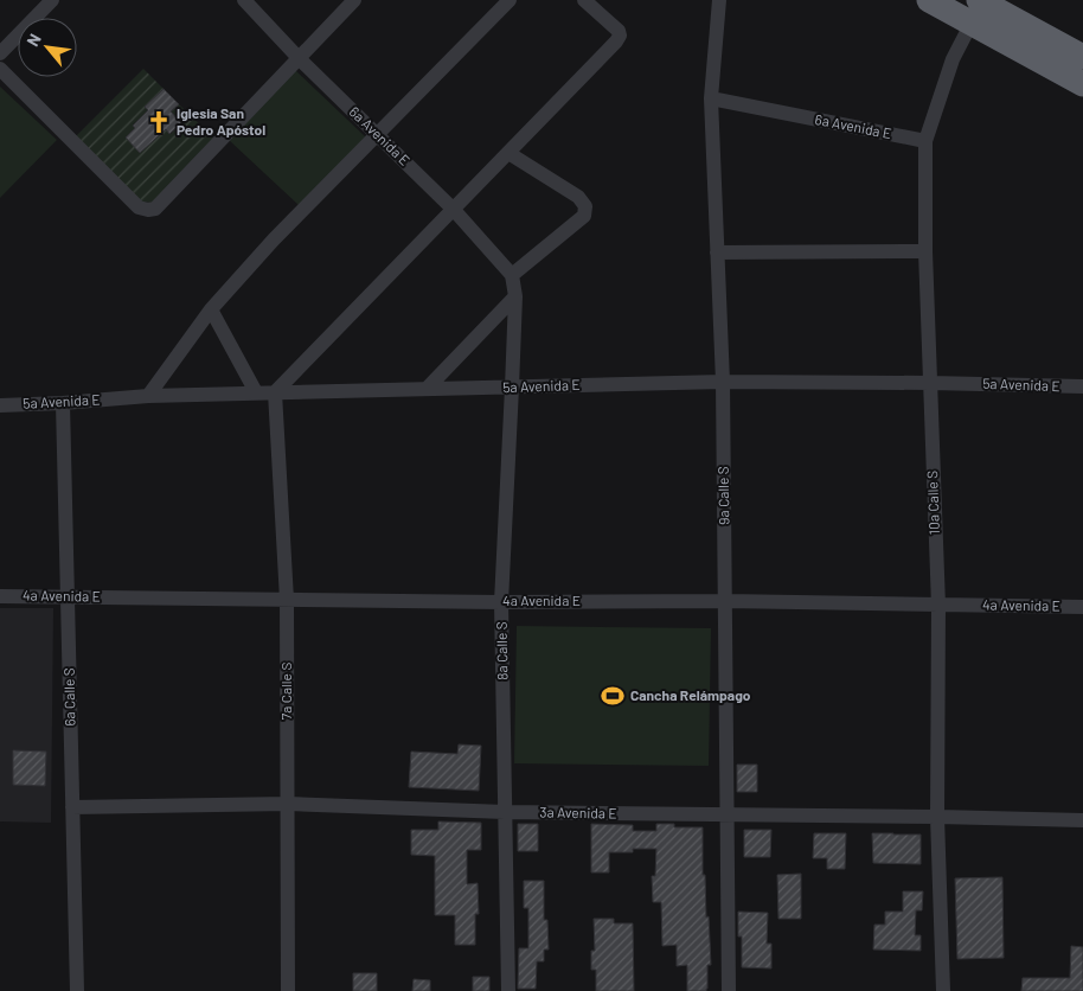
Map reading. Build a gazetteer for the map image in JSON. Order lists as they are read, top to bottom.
{
  "streets": {
    "street": [
      "6a Avenida E",
      "5a Avenida E",
      "9a Calle S",
      "10a Calle S",
      "4a Avenida E",
      "8a Calle S",
      "7a Calle S",
      "6a Calle S",
      "3a Avenida E"
    ]
  },
  "crossings": [
    ["6a Avenida E", "9a Calle S"],
    ["6a Avenida E", "10a Calle S"],
    ["6a Avenida E", "8a Calle S"],
    ["5a Avenida E", "9a Calle S"],
    ["5a Avenida E", "10a Calle S"],
    ["5a Avenida E", "8a Calle S"],
    ["5a Avenida E", "7a Calle S"],
    ["5a Avenida E", "6a Calle S"],
    ["9a Calle S", "4a Avenida E"],
    ["9a Calle S", "3a Avenida E"],
    ["10a Calle S", "4a Avenida E"],
    ["10a Calle S", "3a Avenida E"],
    ["4a Avenida E", "8a Calle S"],
    ["4a Avenida E", "7a Calle S"],
    ["4a Avenida E", "6a Calle S"],
    ["8a Calle S", "3a Avenida E"],
    ["7a Calle S", "3a Avenida E"],
    ["6a Calle S", "3a Avenida E"]
  ],
  "places": {
    "church": ["Iglesia San Pedro Apóstol"],
    "sports": ["Cancha Relámpago"]
  },
  "north": "top left"
}
